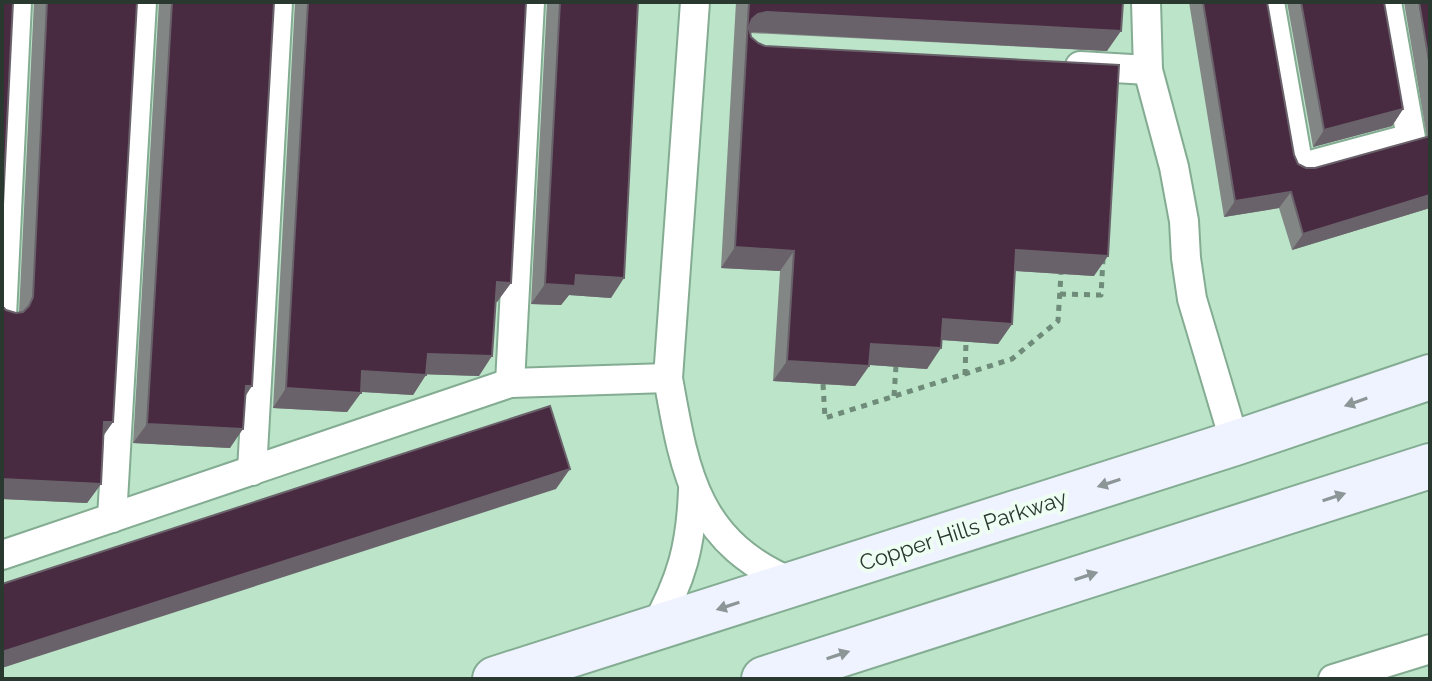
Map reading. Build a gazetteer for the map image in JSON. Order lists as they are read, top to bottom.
{
  "streets": {
    "main road": ["Copper Hills Parkway"]
  }
}
